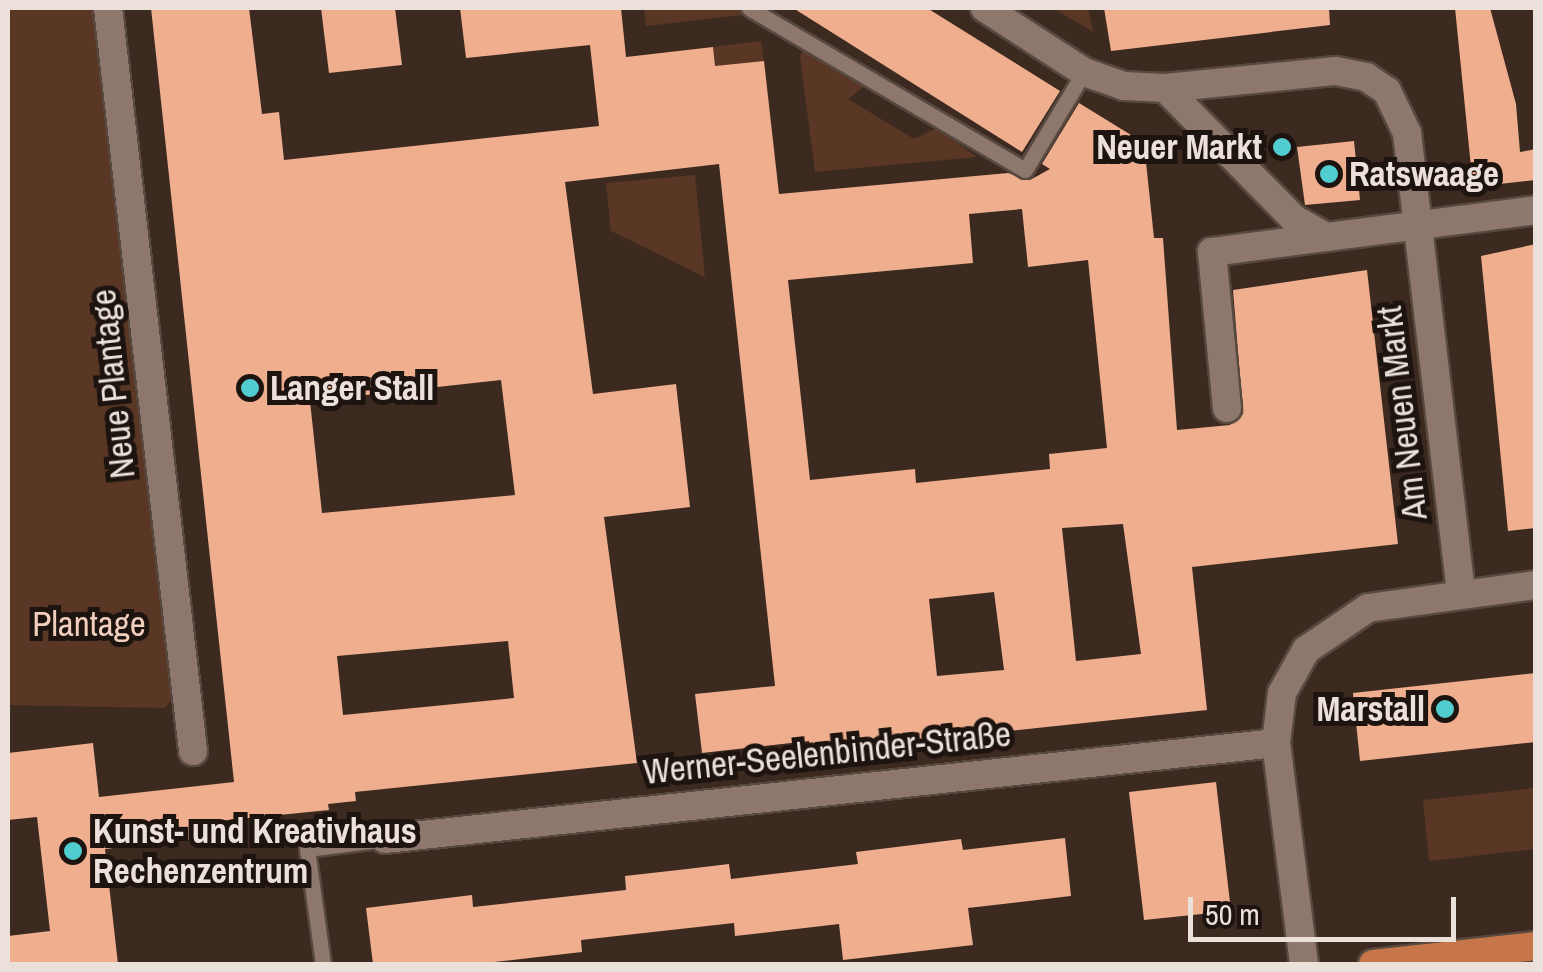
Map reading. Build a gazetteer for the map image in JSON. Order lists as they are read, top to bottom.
{
  "streets": {
    "street": ["Neue Plantage", "Am Neuen Markt", "Werner-Seelenbinder-Straße"]
  },
  "parks": ["Plantage"],
  "places": [
    "Neuer Markt",
    "Ratswaage",
    "Langer Stall",
    "Marstall",
    "Kunst- und Kreativhaus Rechenzentrum"
  ],
  "scale_bar": "50 m"
}
